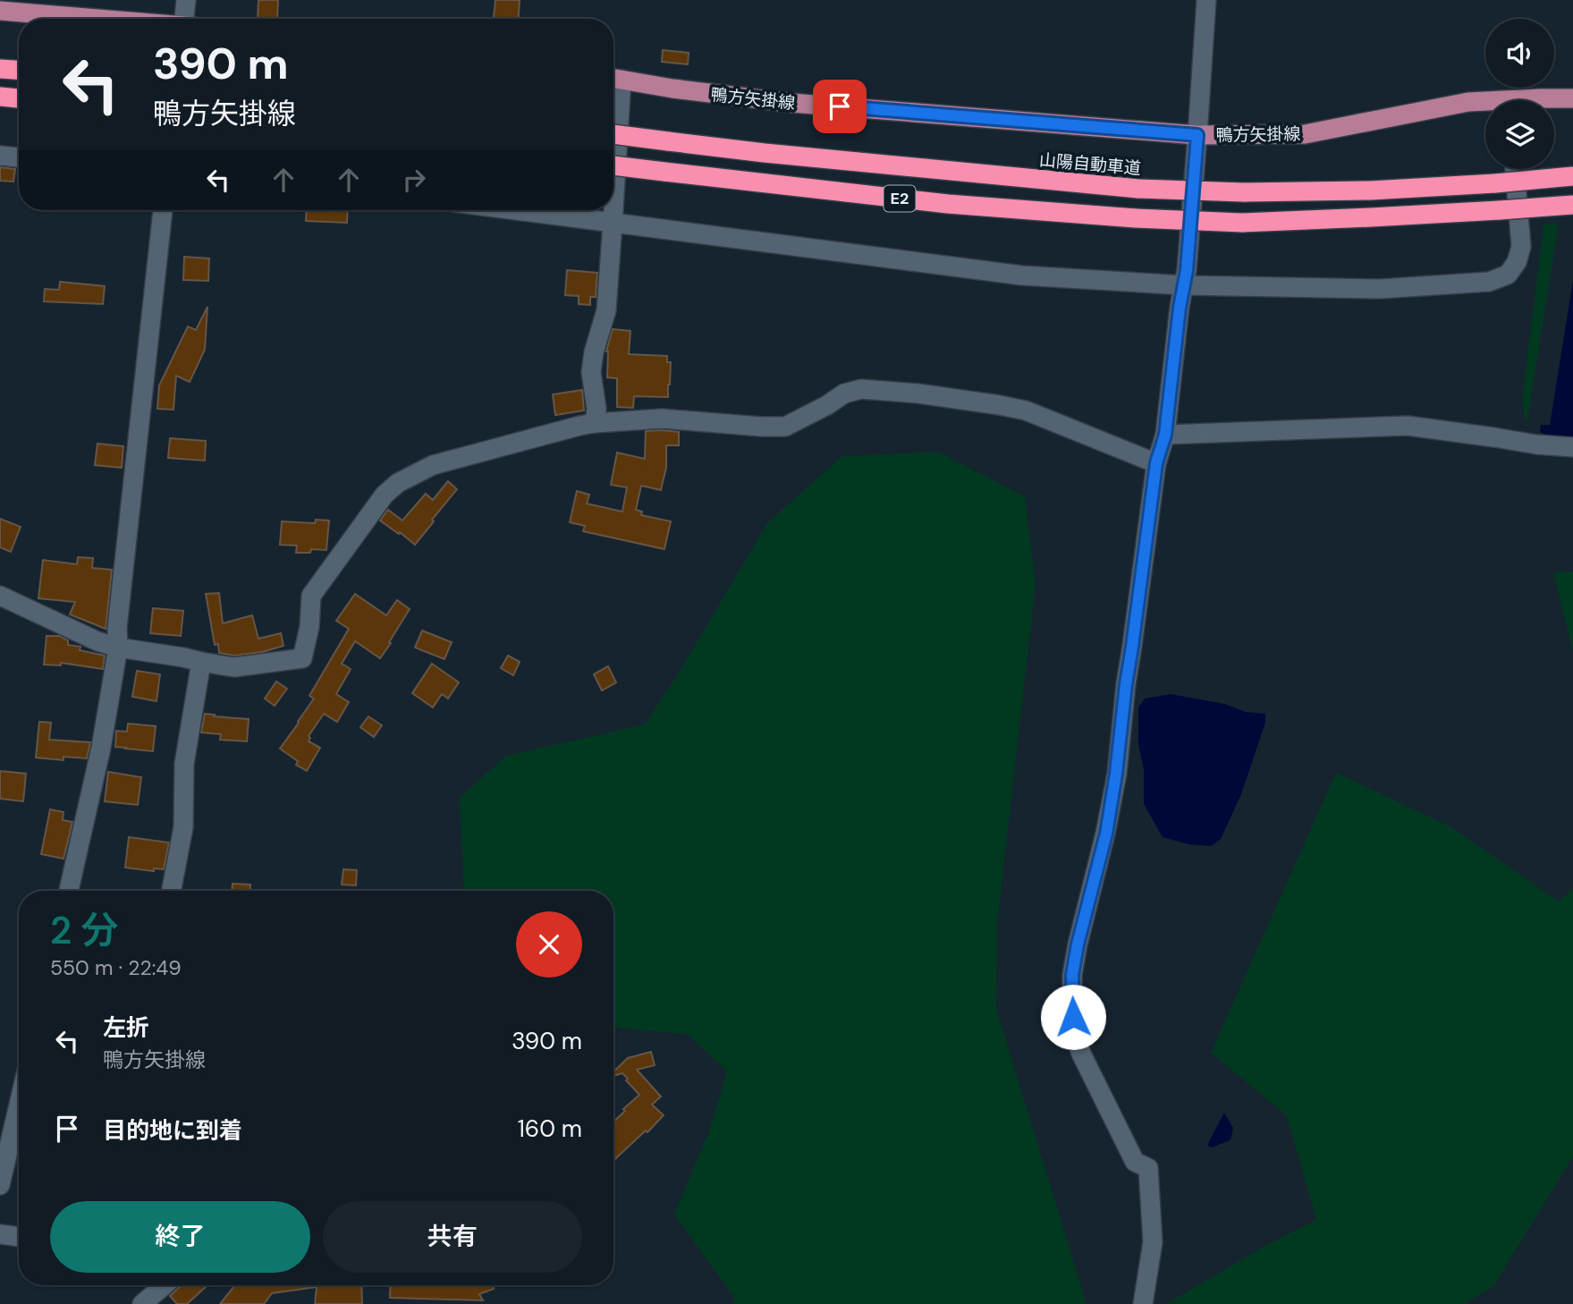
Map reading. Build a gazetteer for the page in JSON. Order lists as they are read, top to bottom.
{
  "streets": {
    "highway": ["山陽自動車道", "E2"],
    "main road": ["鴨方矢掛線"]
  },
  "page": {
    "turn": ["390 m", "鴨方矢掛線"],
    "heading": ["2 分", "550 m · 22:49"],
    "list": [
      {
        "name": "左折",
        "note": "鴨方矢掛線",
        "value": "390 m"
      },
      {
        "name": "目的地に到着",
        "value": "160 m"
      }
    ],
    "buttons": ["終了", "共有"]
  }
}
